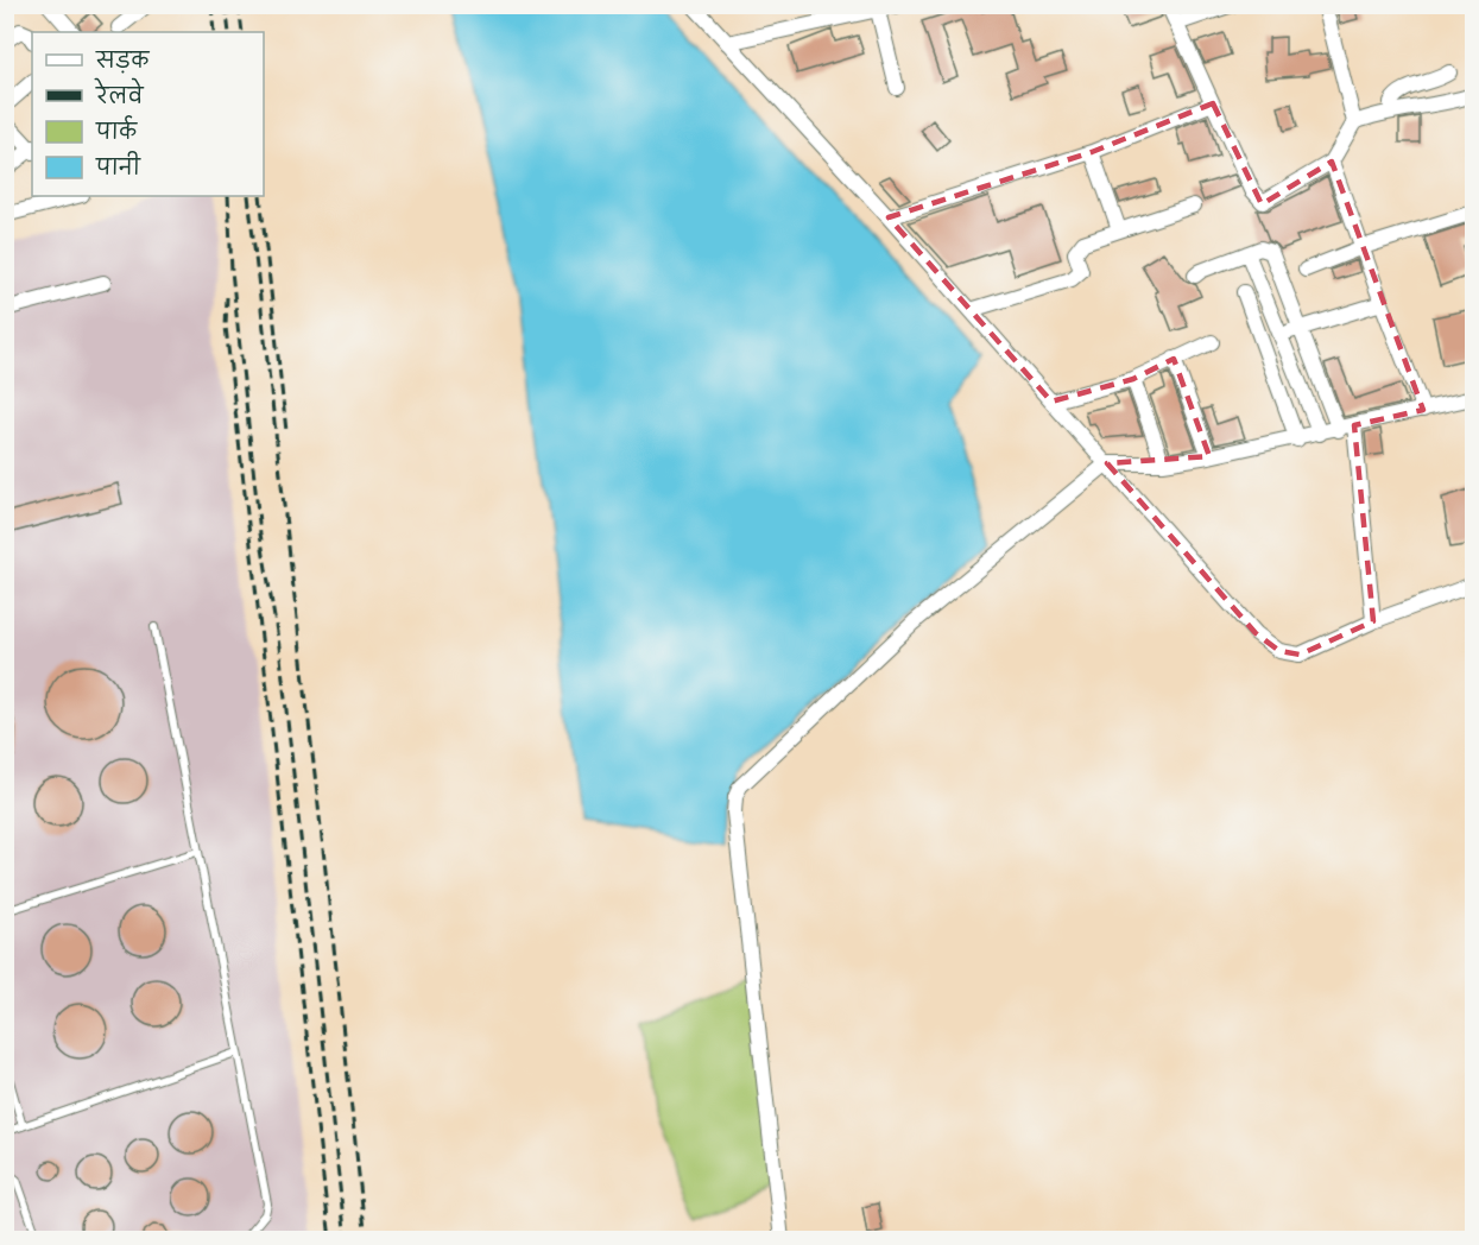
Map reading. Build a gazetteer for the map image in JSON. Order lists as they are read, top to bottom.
{
  "legend": [
    "सड़क",
    "रेलवे",
    "पार्क",
    "पानी"
  ]
}
